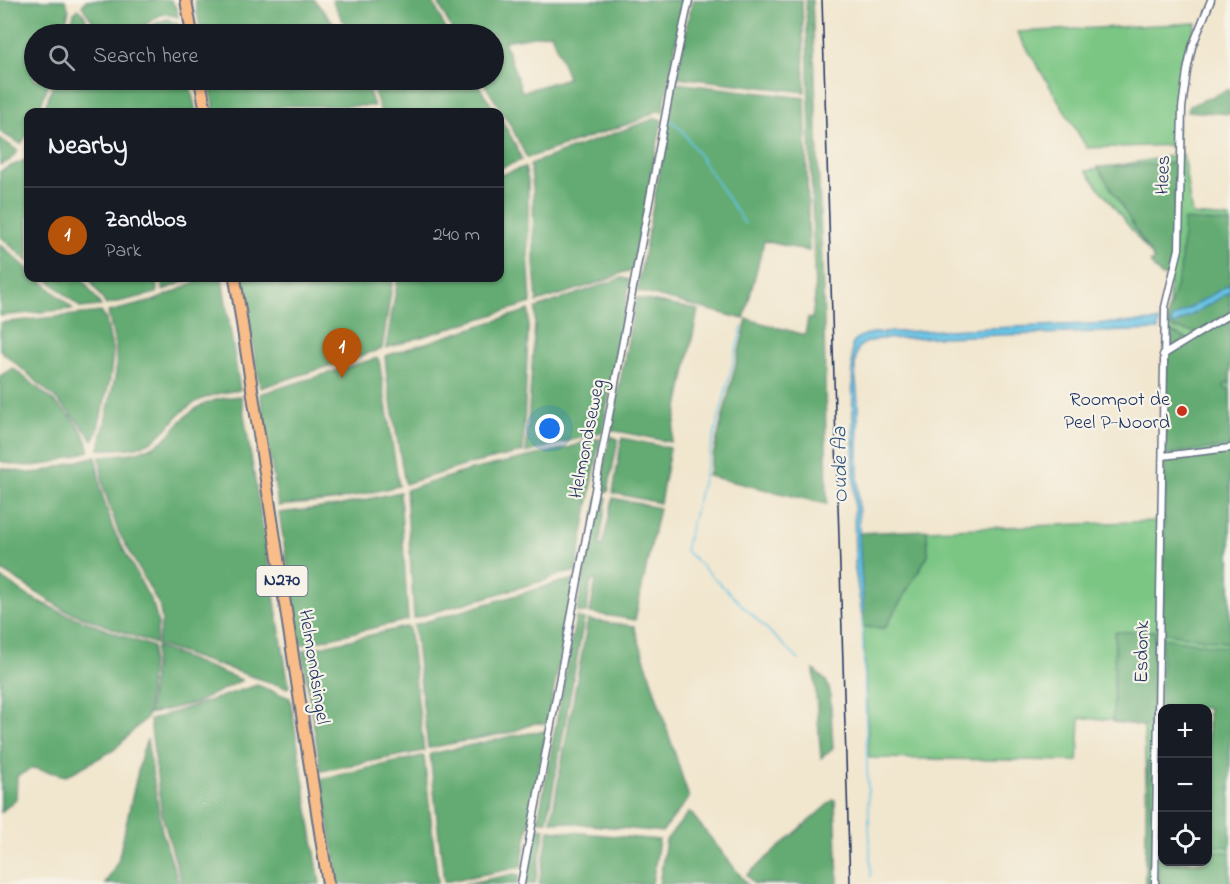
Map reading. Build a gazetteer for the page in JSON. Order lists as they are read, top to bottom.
{
  "streets": {
    "main road": ["N270", "Helmondsingel"],
    "street": ["Hees", "Helmondseweg", "Esdonk"]
  },
  "crossings": [
    ["Hees", "Esdonk"]
  ],
  "water": ["Oude Aa"],
  "places": ["Roompot de Peel P-Noord"],
  "page": {
    "search": "Search here",
    "heading": "Nearby",
    "list": [
      {
        "mark": "1",
        "name": "Zandbos",
        "note": "Park",
        "value": "240 m"
      }
    ],
    "pins": "1",
    "map_buttons": ["+", "−"]
  }
}
